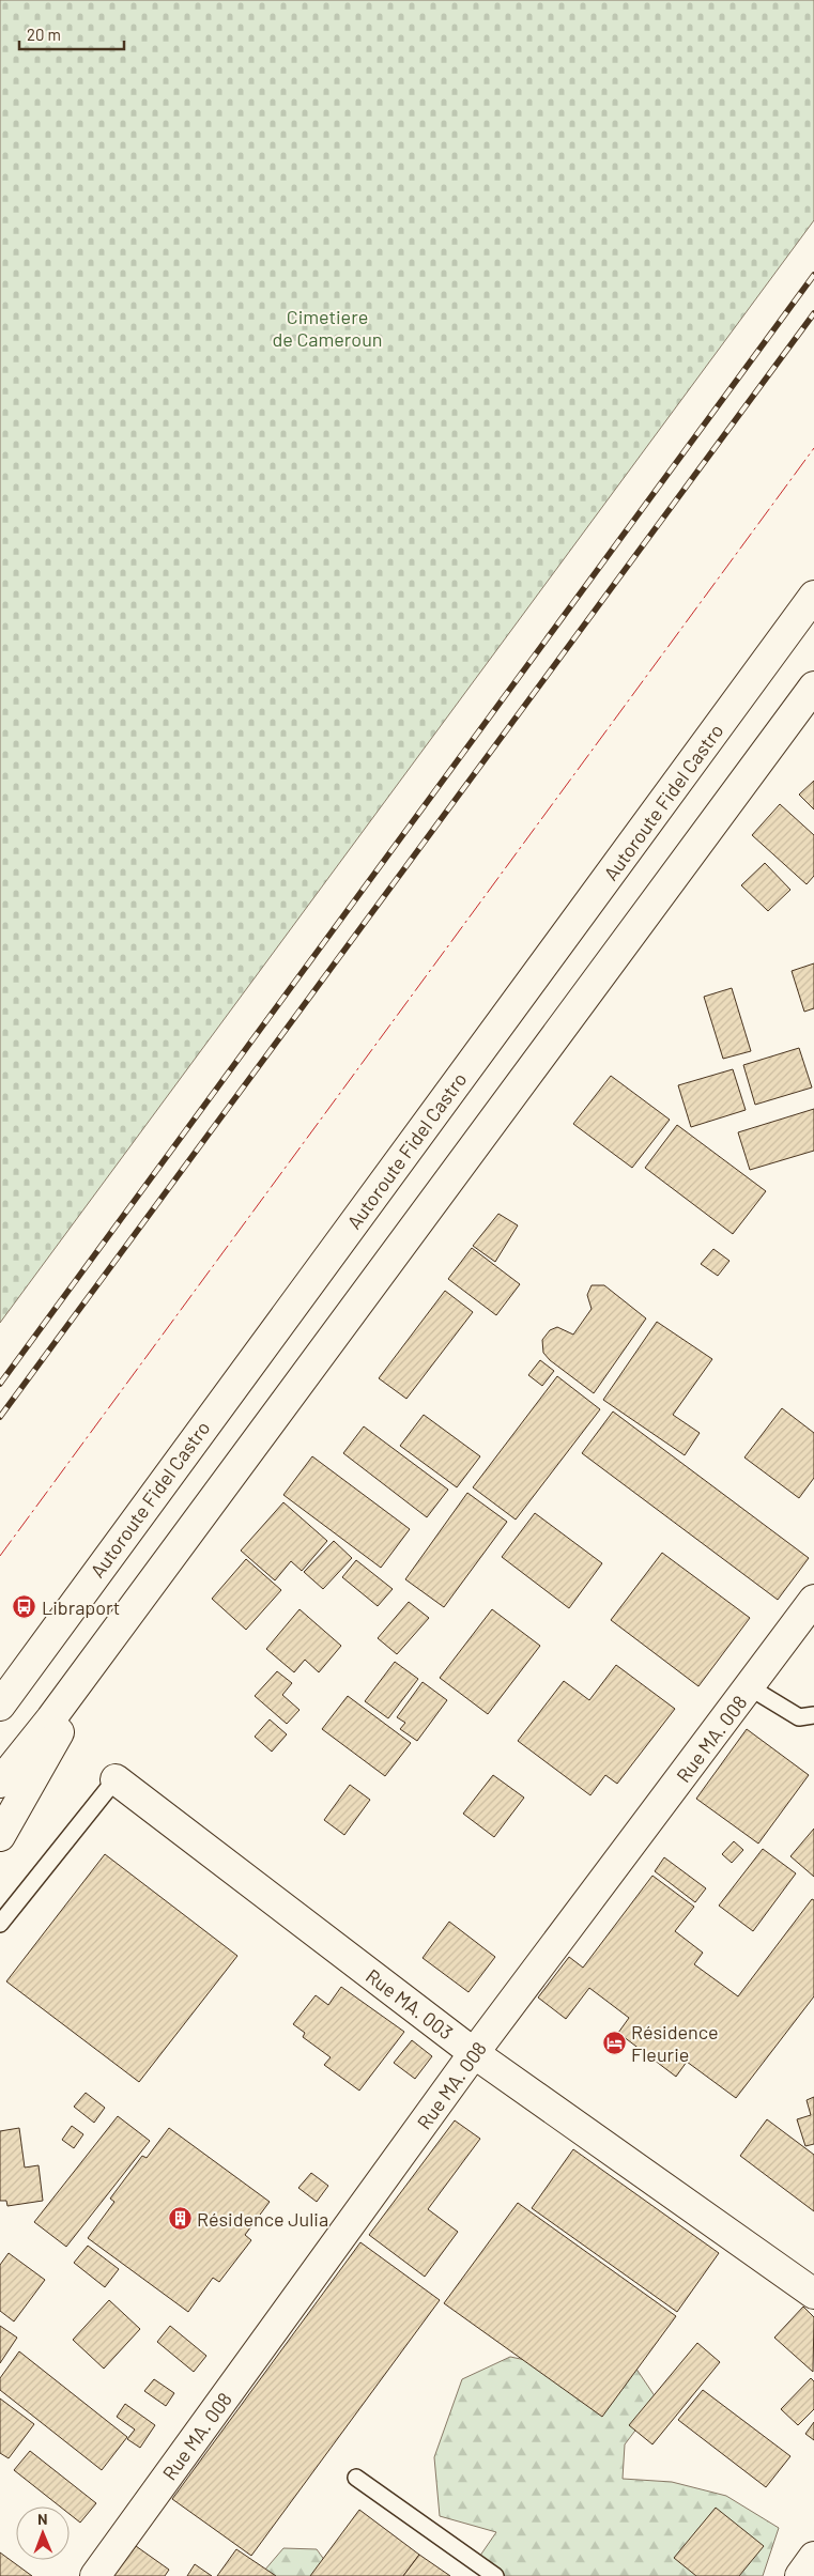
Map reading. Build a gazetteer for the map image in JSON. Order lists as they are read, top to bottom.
{
  "streets": {
    "main road": ["Autoroute Fidel Castro", "Rue MA. 008", "Rue MA. 003"]
  },
  "crossings": [
    ["Rue MA. 008", "Rue MA. 003"]
  ],
  "parks": ["Cimetiere de Cameroun"],
  "places": {
    "bus stop": ["Libraport"],
    "hotel": ["Résidence Fleurie"],
    "building": ["Résidence Julia"]
  },
  "scale_bar": "20 m",
  "north": "top"
}
